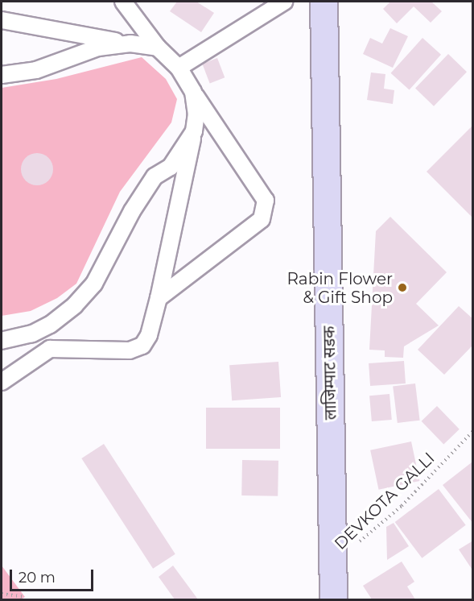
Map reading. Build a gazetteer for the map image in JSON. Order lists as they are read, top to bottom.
{
  "streets": {
    "main road": ["लाजिम्पाट सडक"],
    "path": ["DEVKOTA GALLI"]
  },
  "crossings": [
    ["लाजिम्पाट सडक", "DEVKOTA GALLI"]
  ],
  "places": ["Rabin Flower & Gift Shop"],
  "scale_bar": "20 m"
}
